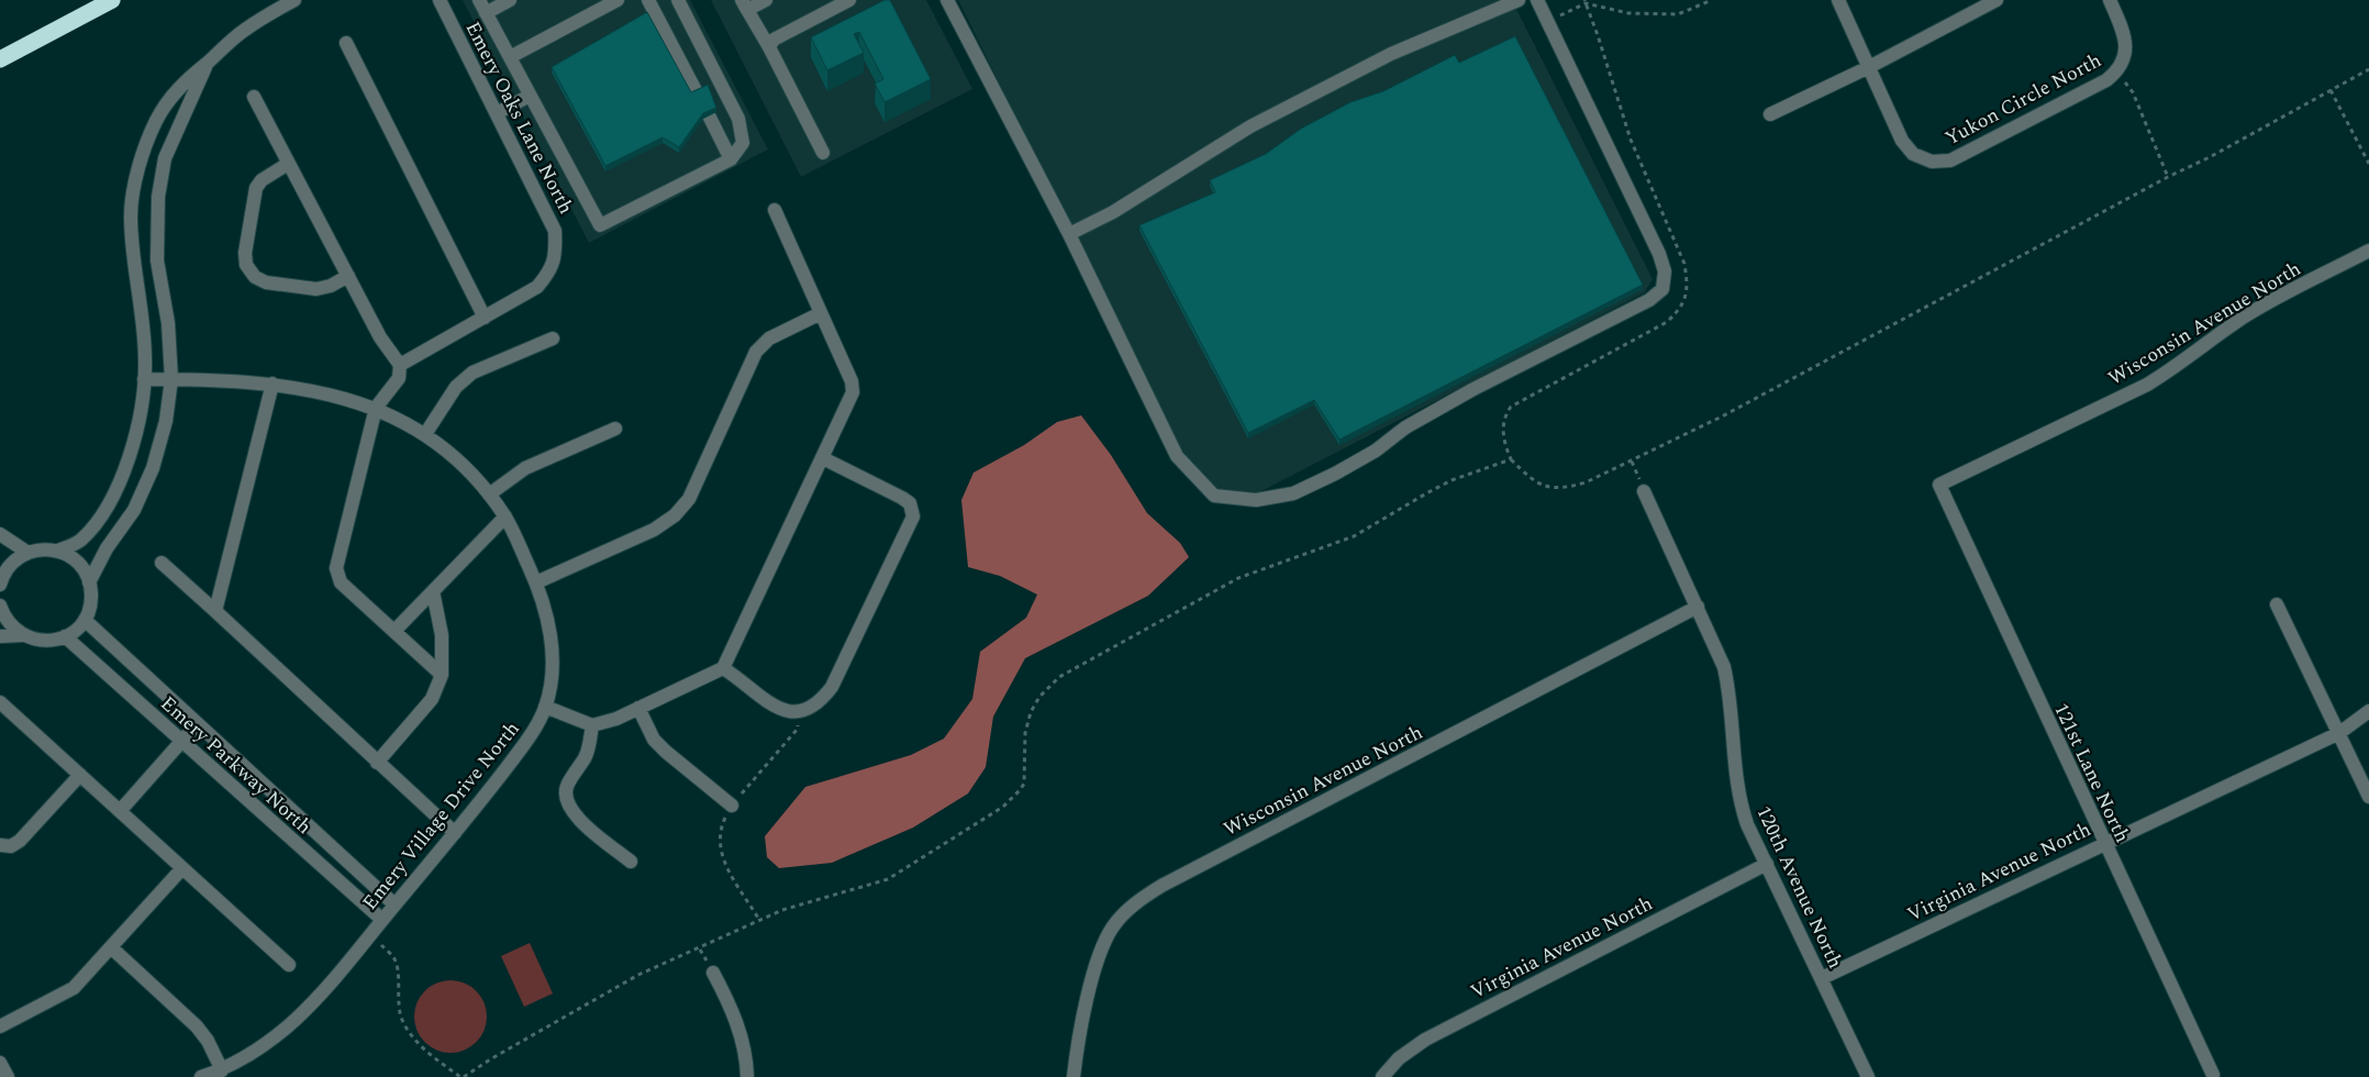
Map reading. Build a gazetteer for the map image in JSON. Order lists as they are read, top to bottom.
{
  "streets": {
    "street": [
      "Yukon Circle North",
      "Emery Oaks Lane North",
      "Wisconsin Avenue North",
      "Emery Parkway North",
      "121st Lane North",
      "Emery Village Drive North",
      "Virginia Avenue North",
      "120th Avenue North"
    ]
  },
  "crossings": [
    ["Wisconsin Avenue North", "121st Lane North"],
    ["Wisconsin Avenue North", "120th Avenue North"],
    ["Emery Parkway North", "Emery Village Drive North"],
    ["121st Lane North", "Virginia Avenue North"],
    ["Virginia Avenue North", "120th Avenue North"]
  ]
}
